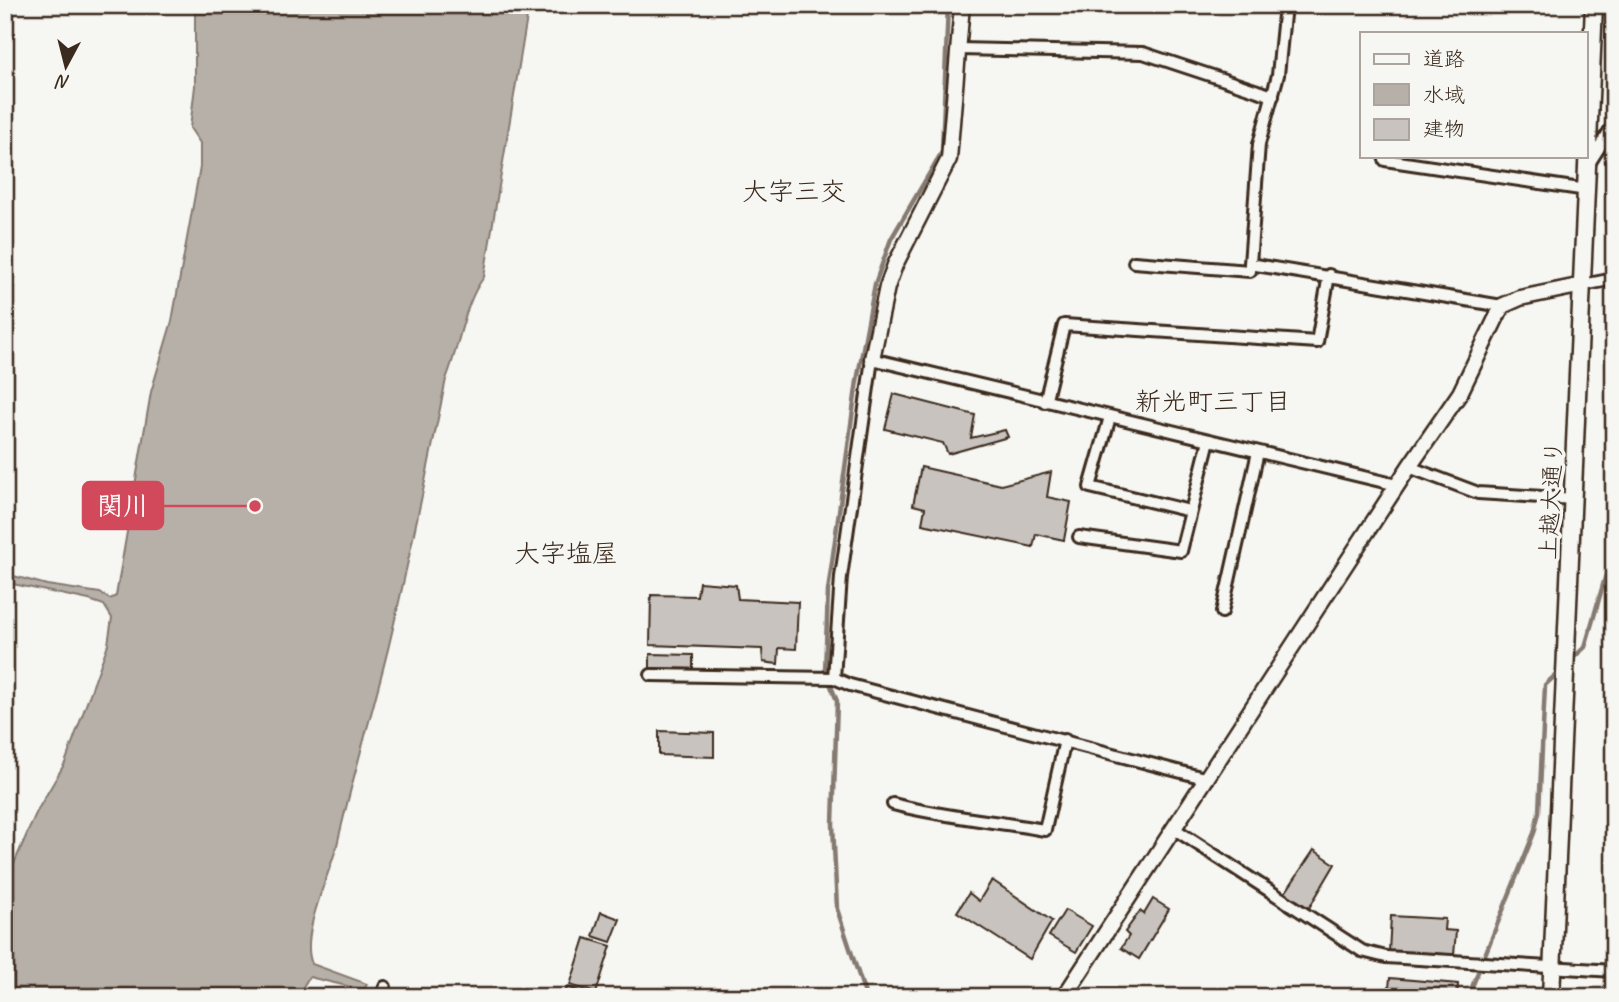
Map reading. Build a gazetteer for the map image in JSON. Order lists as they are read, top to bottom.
{
  "streets": {
    "main road": ["上越大通り"]
  },
  "districts": ["大字三交", "新光町三丁目", "大字塩屋"],
  "places": ["関川"],
  "legend": ["道路", "水域", "建物"],
  "north": "bottom"
}
